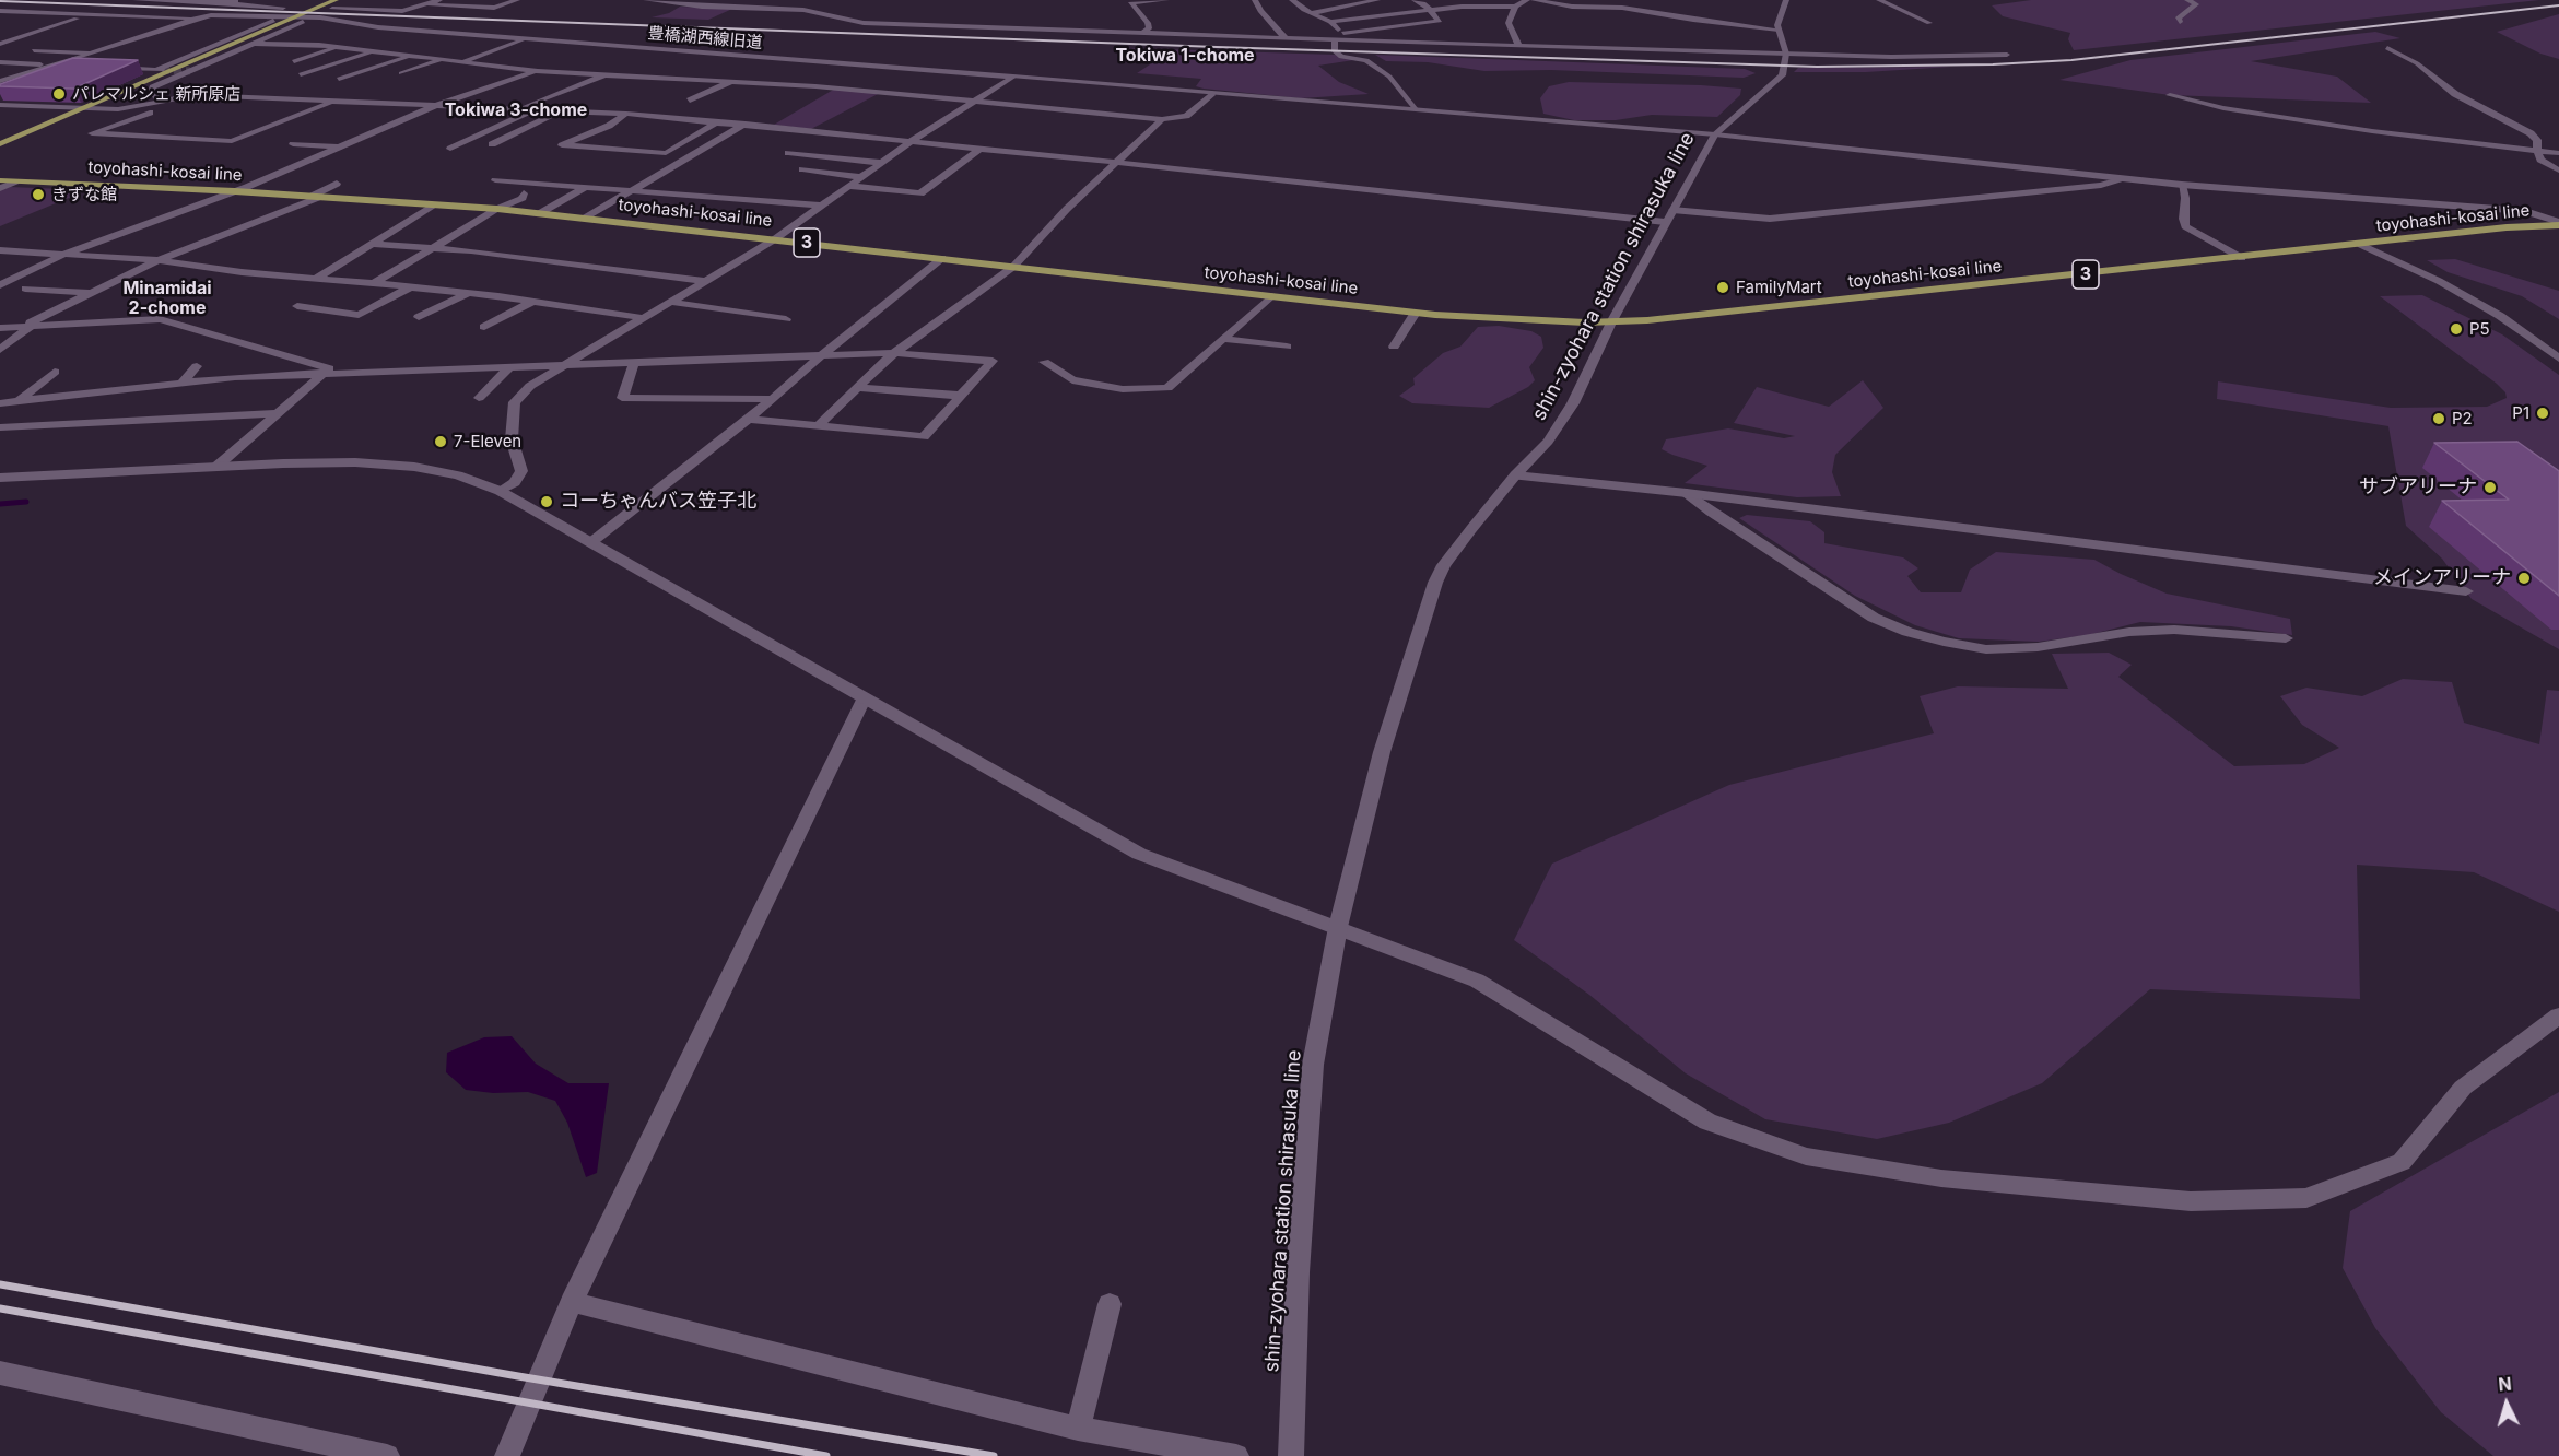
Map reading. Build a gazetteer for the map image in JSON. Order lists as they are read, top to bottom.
{
  "streets": {
    "main road": ["toyohashi-kosai line", "3"],
    "street": ["豊橋湖西線旧道", "shin-zyohara station shirasuka line"]
  },
  "crossings": [
    ["豊橋湖西線旧道", "toyohashi-kosai line"],
    ["豊橋湖西線旧道", "shin-zyohara station shirasuka line"],
    ["toyohashi-kosai line", "shin-zyohara station shirasuka line"]
  ],
  "districts": ["Tokiwa 1-chome", "Tokiwa 3-chome", "Minamidai 2-chome"],
  "places": [
    "パレマルシェ 新所原店",
    "きずな館",
    "FamilyMart",
    "P5",
    "P1",
    "P2",
    "7-Eleven",
    "サブアリーナ",
    "コーちゃんバス笠子北",
    "メインアリーナ"
  ],
  "north": "top"
}
